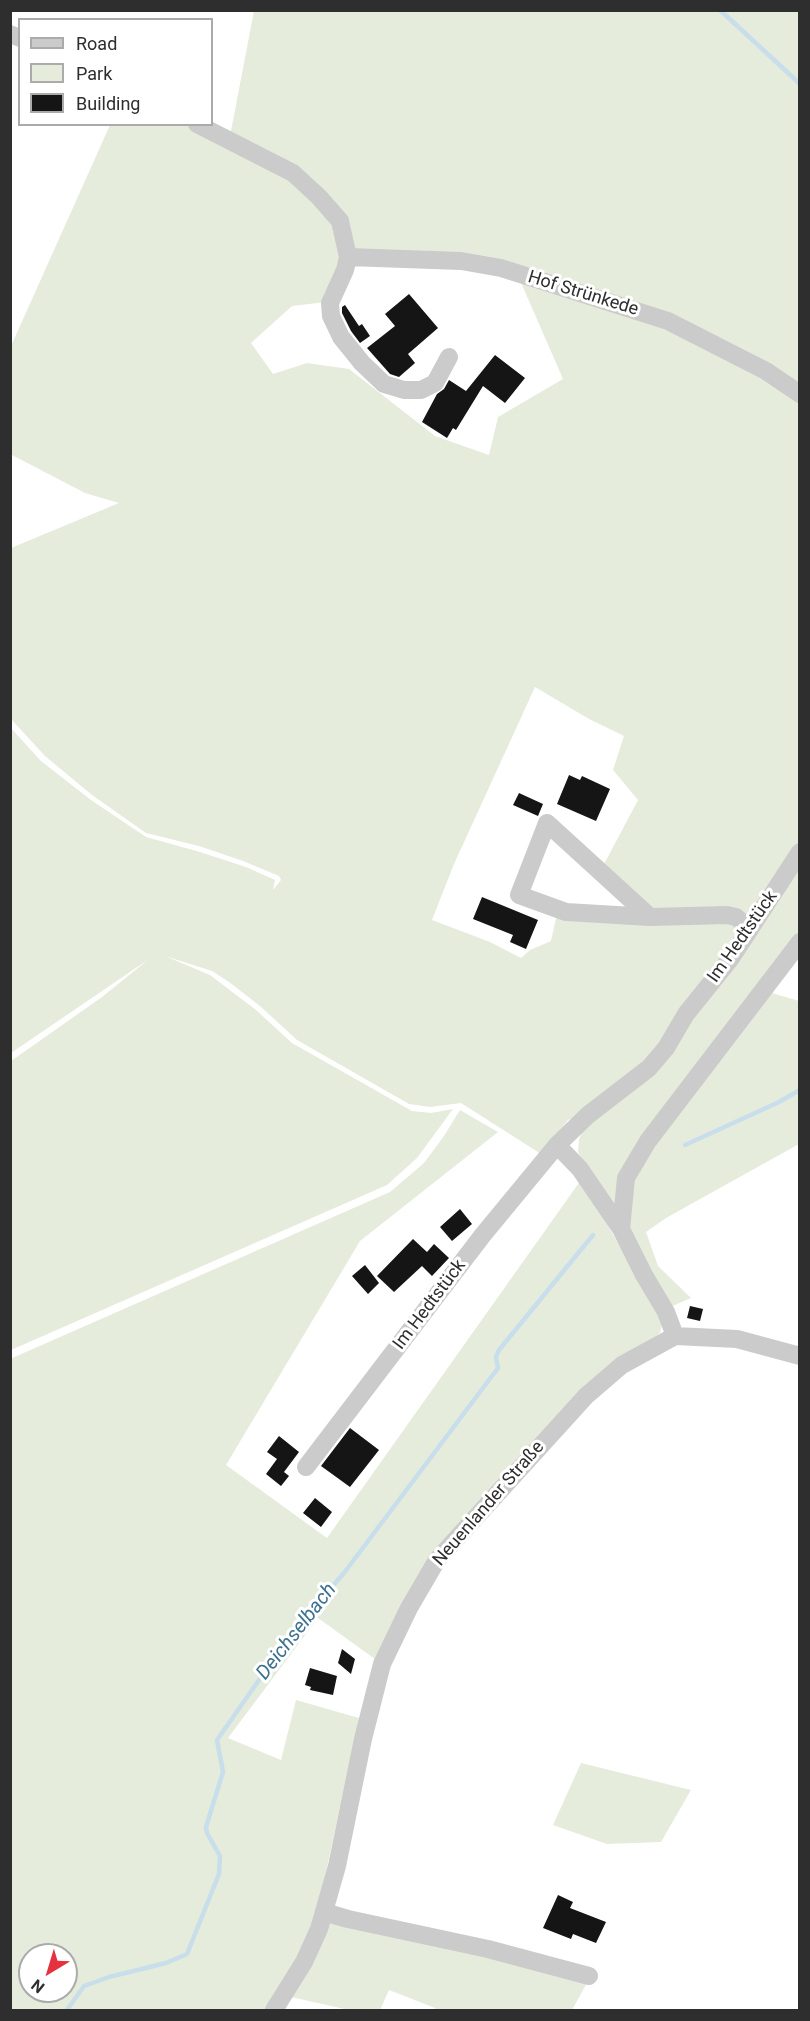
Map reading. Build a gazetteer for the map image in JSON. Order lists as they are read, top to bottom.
{
  "streets": {
    "street": ["Hof Strünkede", "Im Hedtstück", "Neuenlander Straße"]
  },
  "water": ["Deichselbach"],
  "legend": ["Road", "Park", "Building"],
  "north": "bottom left"
}
